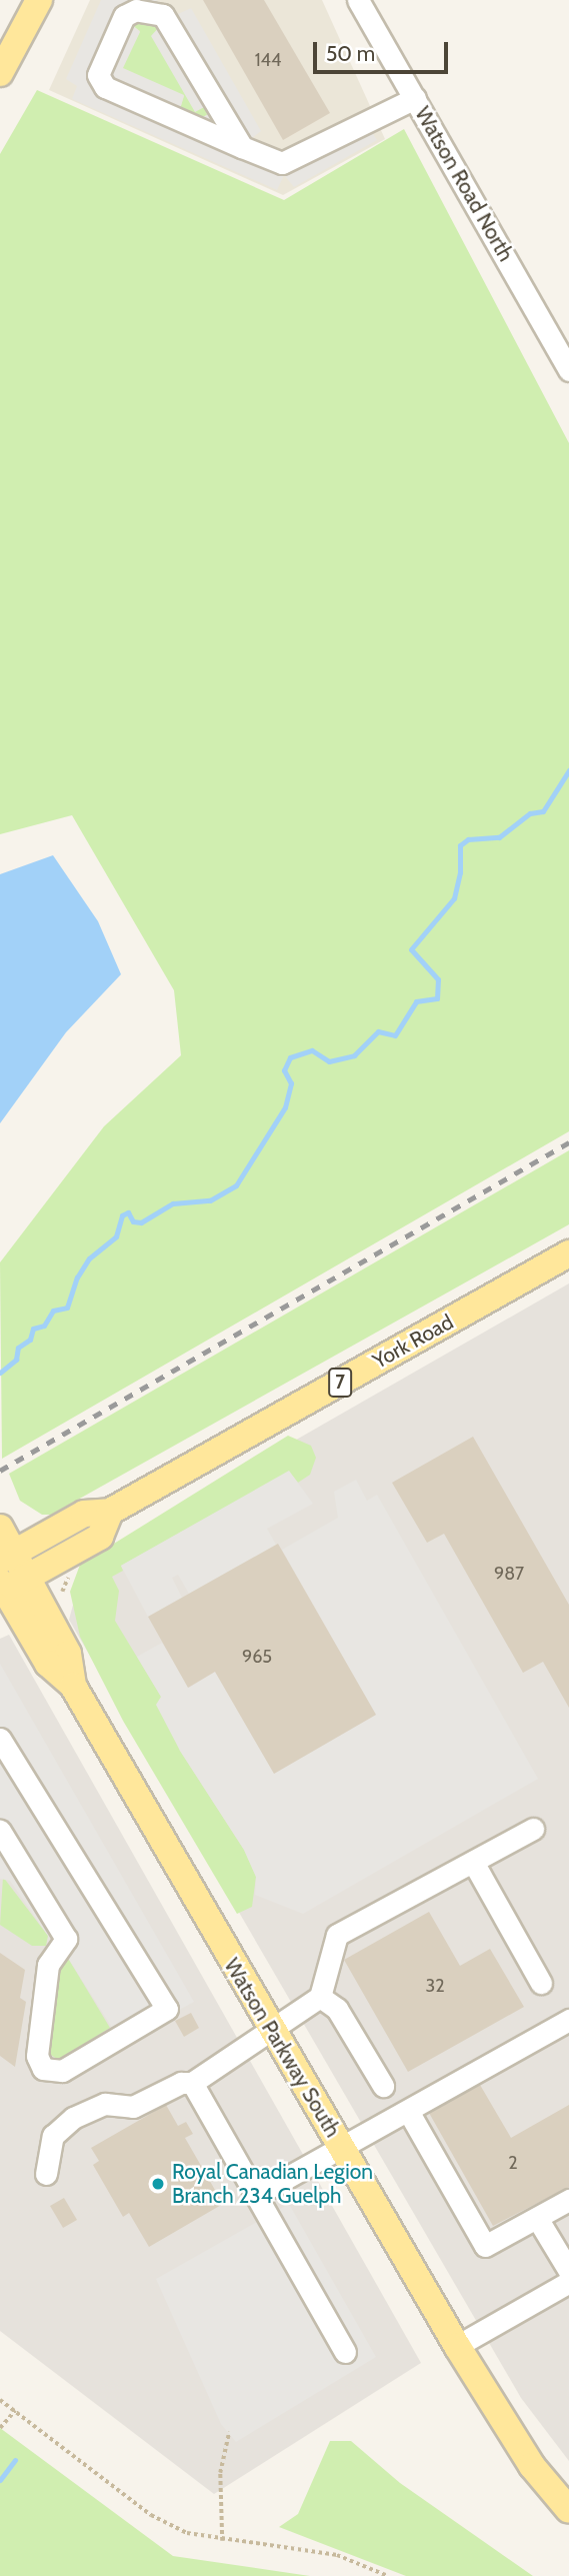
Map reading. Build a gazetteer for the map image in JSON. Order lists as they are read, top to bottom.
{
  "streets": {
    "main road": ["York Road", "7", "Watson Parkway South"],
    "street": ["Watson Road North"]
  },
  "crossings": [
    ["York Road", "Watson Parkway South"]
  ],
  "places": ["Royal Canadian Legion Branch 234 Guelph"],
  "house_numbers": [
    "144",
    "987",
    "965",
    "32",
    "2"
  ],
  "scale_bar": "50 m"
}
